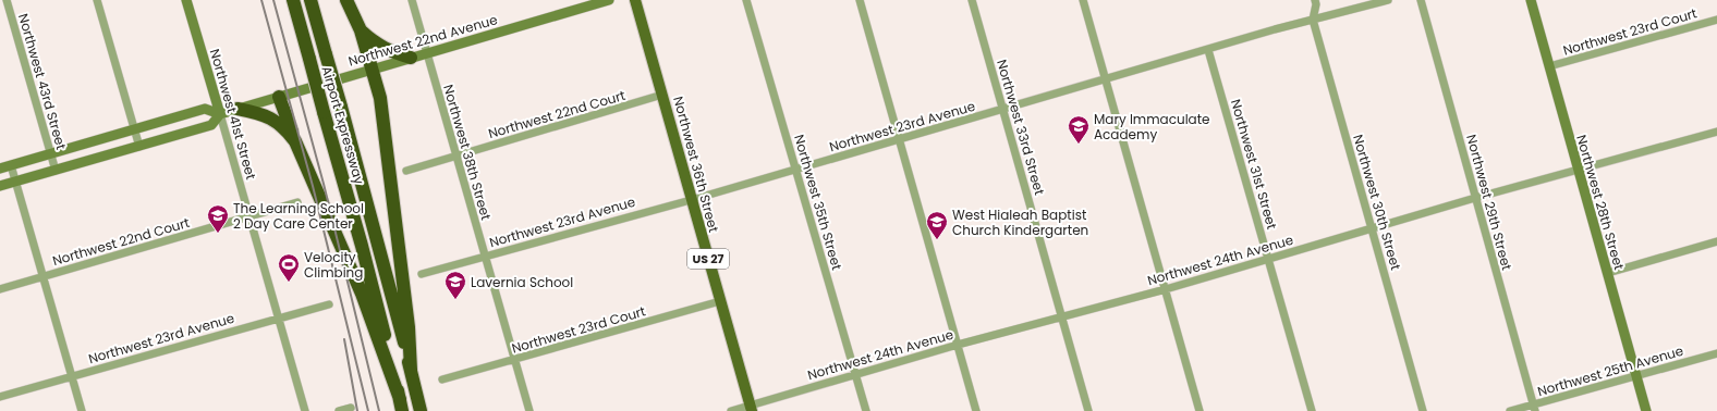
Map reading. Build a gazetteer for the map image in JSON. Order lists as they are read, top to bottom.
{
  "streets": {
    "highway": ["Airport Expressway"],
    "main road": [
      "Northwest 22nd Avenue",
      "Northwest 41st Street",
      "Northwest 36th Street",
      "Northwest 28th Street",
      "US 27"
    ],
    "street": [
      "Northwest 23rd Court",
      "Northwest 43rd Street",
      "Northwest 22nd Court",
      "Northwest 23rd Avenue",
      "Northwest 33rd Street",
      "Northwest 38th Street",
      "Northwest 31st Street",
      "Northwest 35th Street",
      "Northwest 30th Street",
      "Northwest 29th Street",
      "Northwest 24th Avenue",
      "Northwest 25th Avenue"
    ]
  },
  "crossings": [
    ["Northwest 23rd Court", "Northwest 38th Street"],
    ["Northwest 23rd Court", "Northwest 36th Street"],
    ["Northwest 23rd Court", "Northwest 28th Street"],
    ["Northwest 22nd Avenue", "Northwest 43rd Street"],
    ["Northwest 22nd Avenue", "Northwest 41st Street"],
    ["Northwest 22nd Avenue", "Northwest 38th Street"],
    ["Northwest 41st Street", "Northwest 22nd Court"],
    ["Northwest 41st Street", "Northwest 23rd Avenue"],
    ["Northwest 22nd Court", "Northwest 38th Street"],
    ["Northwest 22nd Court", "Northwest 36th Street"],
    ["Northwest 23rd Avenue", "Northwest 33rd Street"],
    ["Northwest 23rd Avenue", "Northwest 38th Street"],
    ["Northwest 23rd Avenue", "Northwest 36th Street"],
    ["Northwest 23rd Avenue", "Northwest 31st Street"],
    ["Northwest 23rd Avenue", "Northwest 35th Street"],
    ["Northwest 23rd Avenue", "Northwest 30th Street"],
    ["Northwest 33rd Street", "Northwest 24th Avenue"],
    ["Northwest 36th Street", "Northwest 24th Avenue"],
    ["Northwest 31st Street", "Northwest 24th Avenue"],
    ["Northwest 35th Street", "Northwest 24th Avenue"],
    ["Northwest 30th Street", "Northwest 24th Avenue"],
    ["Northwest 29th Street", "Northwest 24th Avenue"],
    ["Northwest 29th Street", "Northwest 25th Avenue"],
    ["Northwest 28th Street", "Northwest 24th Avenue"],
    ["Northwest 28th Street", "Northwest 25th Avenue"]
  ],
  "places": {
    "school or university": [
      "Mary Immaculate Academy",
      "The Learning School 2 Day Care Center",
      "West Hialeah Baptist Church Kindergarten",
      "Lavernia School"
    ],
    "sports": ["Velocity Climbing"]
  }
}
